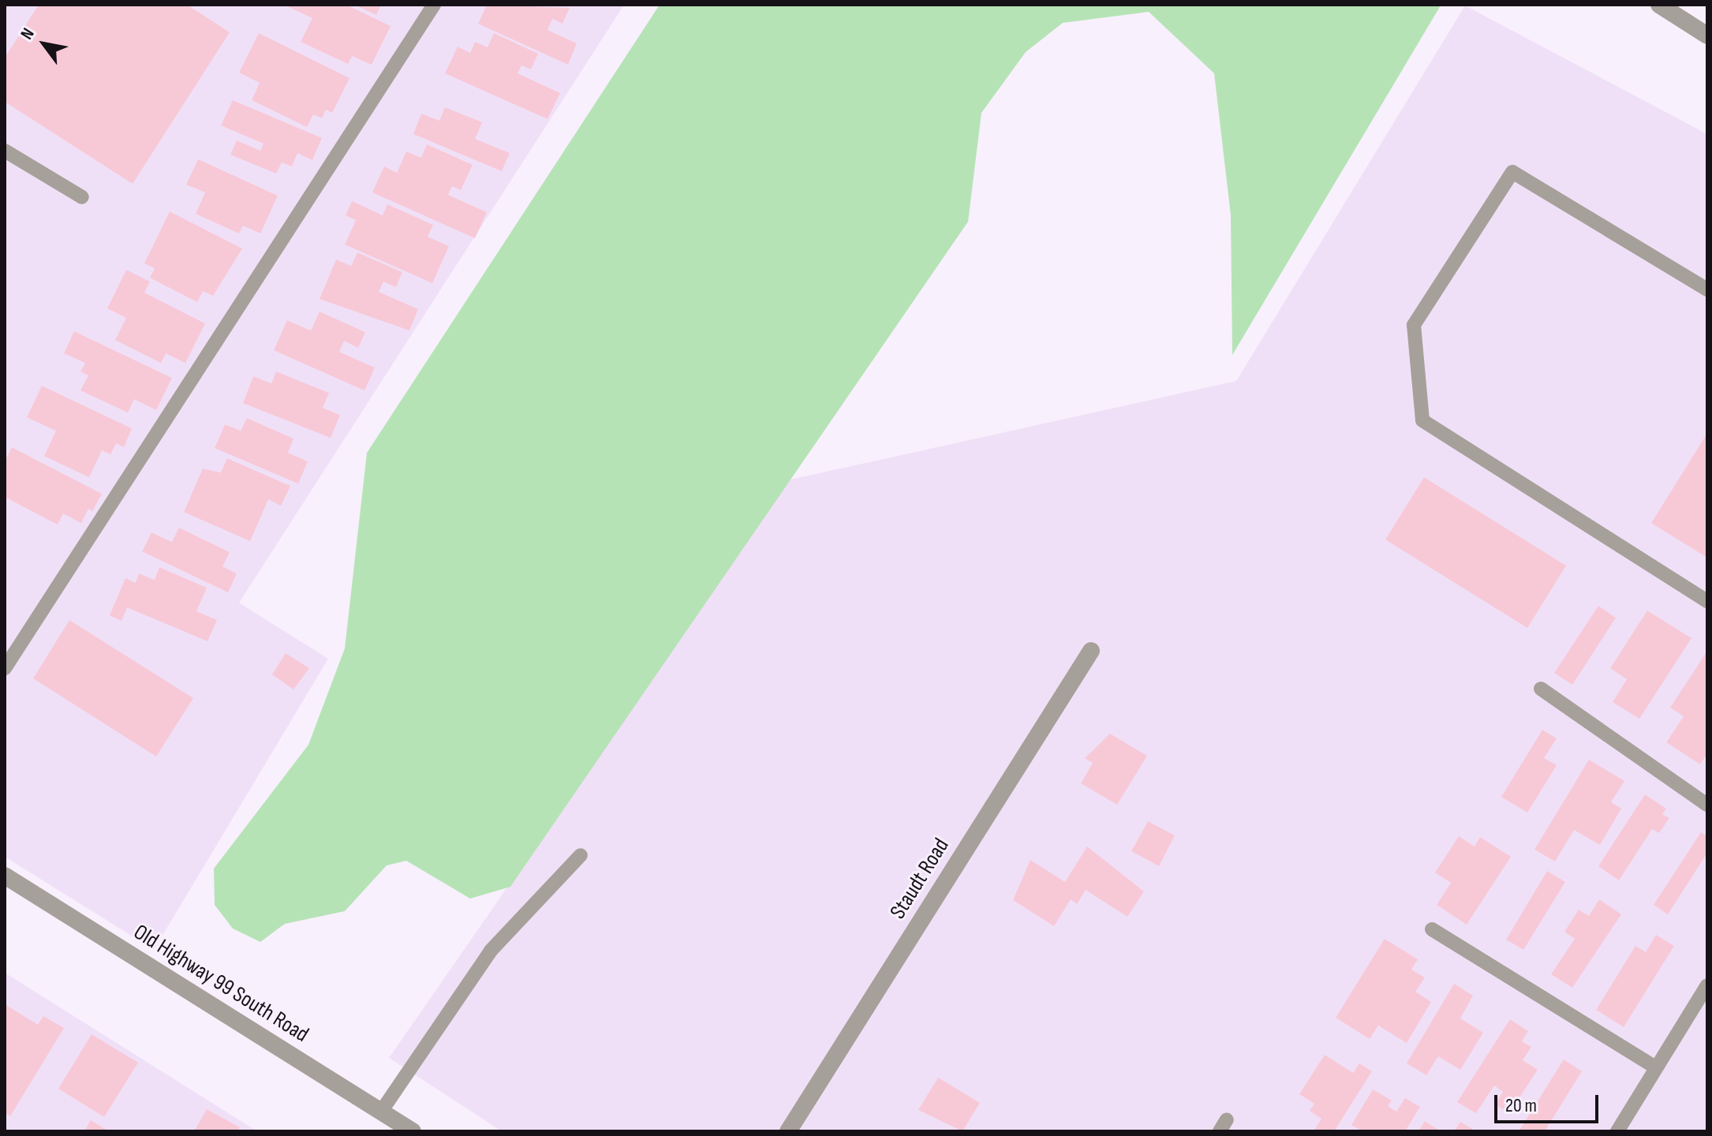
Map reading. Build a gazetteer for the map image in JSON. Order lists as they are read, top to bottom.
{
  "streets": {
    "street": ["Staudt Road", "Old Highway 99 South Road"]
  },
  "scale_bar": "20 m",
  "north": "top left"
}
